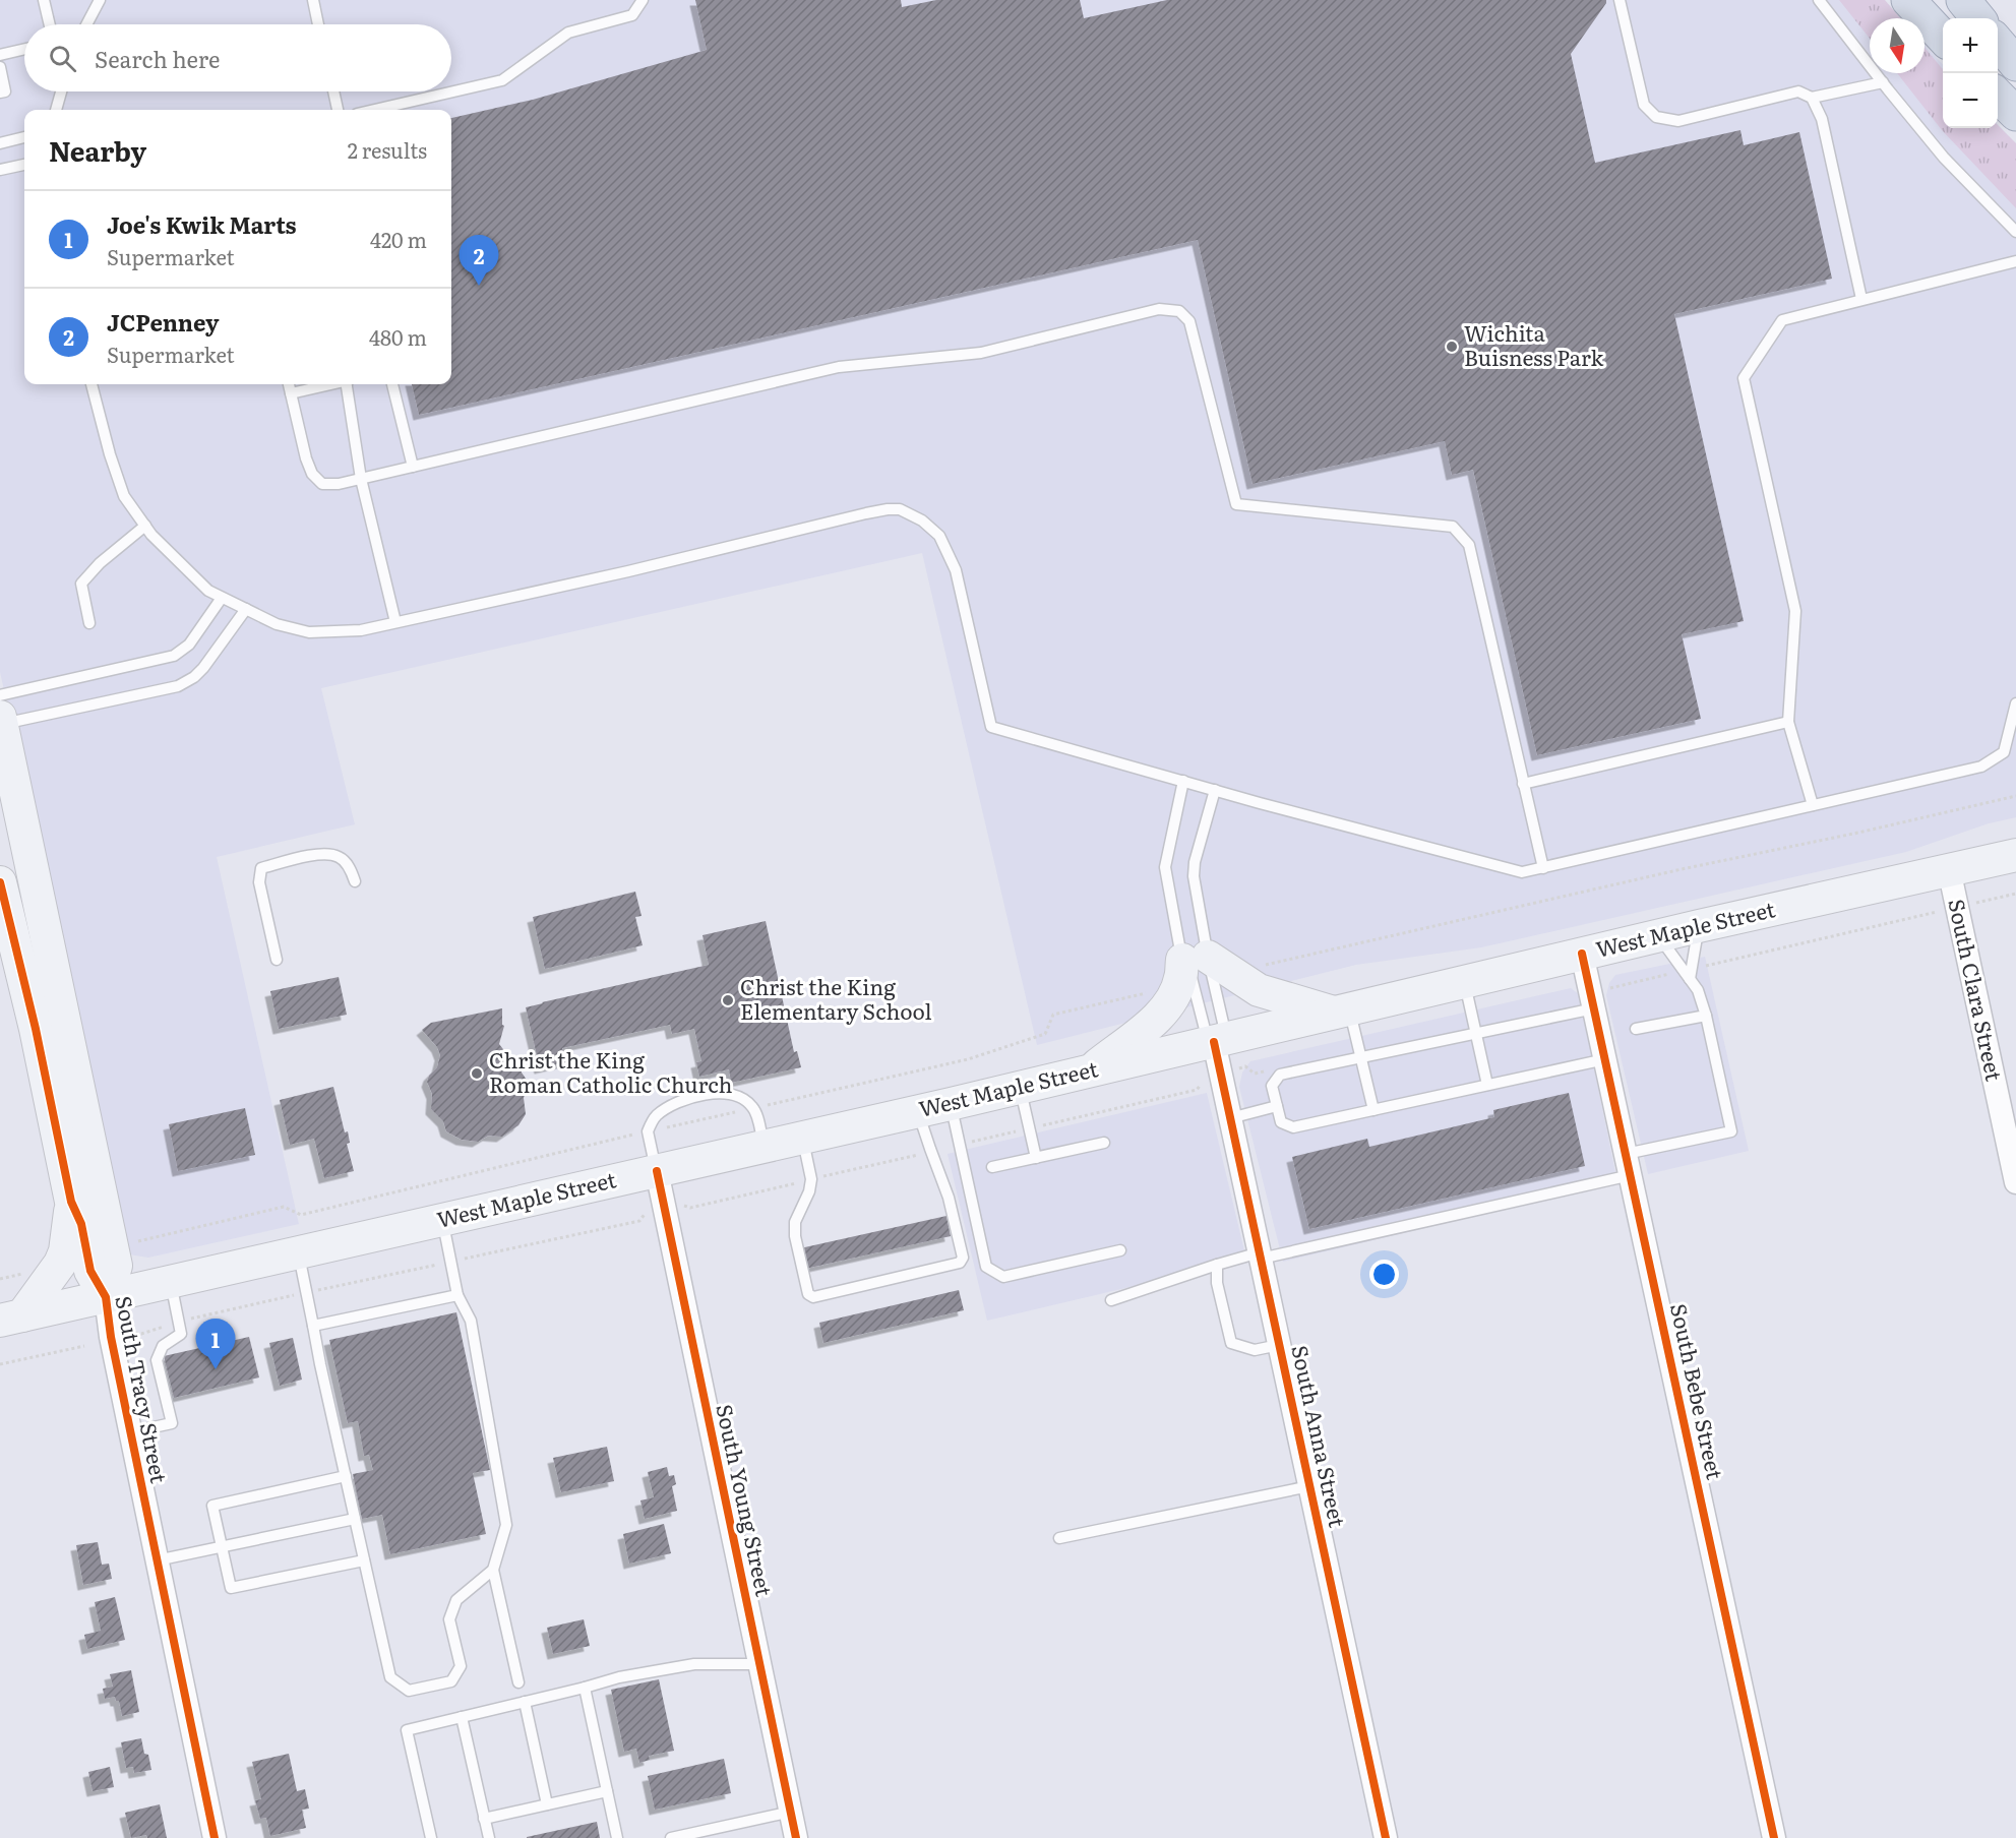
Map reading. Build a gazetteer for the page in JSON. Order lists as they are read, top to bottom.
{
  "streets": {
    "main road": ["West Maple Street", "South Tracy Street"],
    "street": [
      "South Clara Street",
      "South Bebe Street",
      "South Anna Street",
      "South Young Street"
    ]
  },
  "crossings": [
    ["West Maple Street", "South Clara Street"],
    ["West Maple Street", "South Tracy Street"],
    ["West Maple Street", "South Bebe Street"],
    ["West Maple Street", "South Anna Street"],
    ["West Maple Street", "South Young Street"]
  ],
  "places": ["Wichita Buisness Park", "Christ the King Elementary School", "Christ the King Roman Catholic Church"],
  "north": "bottom",
  "page": {
    "map_buttons": ["+", "−"],
    "search": "Search here",
    "heading": ["Nearby", "2 results"],
    "list": [
      {
        "mark": "1",
        "name": "Joe's Kwik Marts",
        "note": "Supermarket",
        "value": "420 m"
      },
      {
        "mark": "2",
        "name": "JCPenney",
        "note": "Supermarket",
        "value": "480 m"
      }
    ],
    "pins": ["2", "1"]
  }
}
